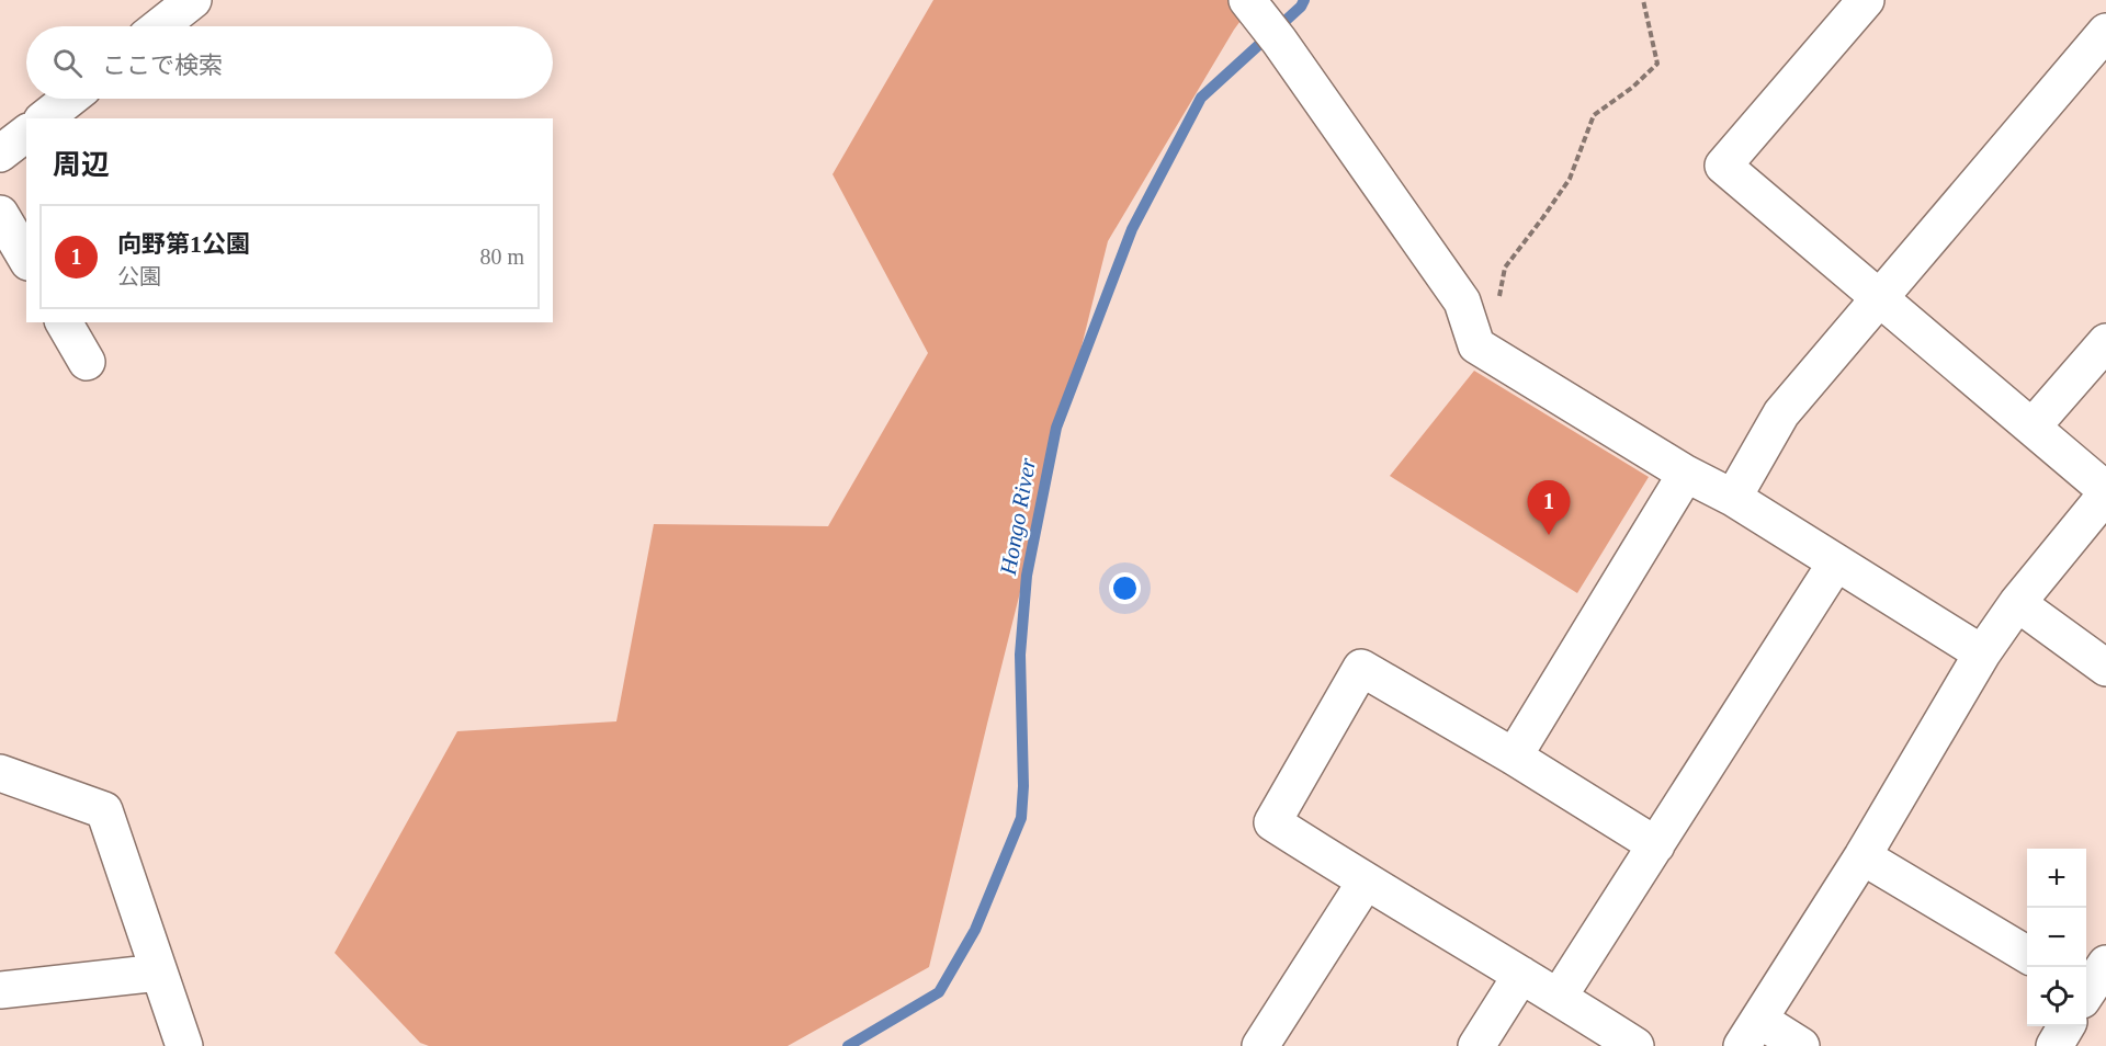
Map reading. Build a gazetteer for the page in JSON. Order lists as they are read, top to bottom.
{
  "water": ["Hongo River"],
  "page": {
    "search": "ここで検索",
    "heading": "周辺",
    "list": [
      {
        "mark": "1",
        "name": "向野第1公園",
        "note": "公園",
        "value": "80 m"
      }
    ],
    "pins": "1",
    "map_buttons": ["+", "−"]
  }
}
